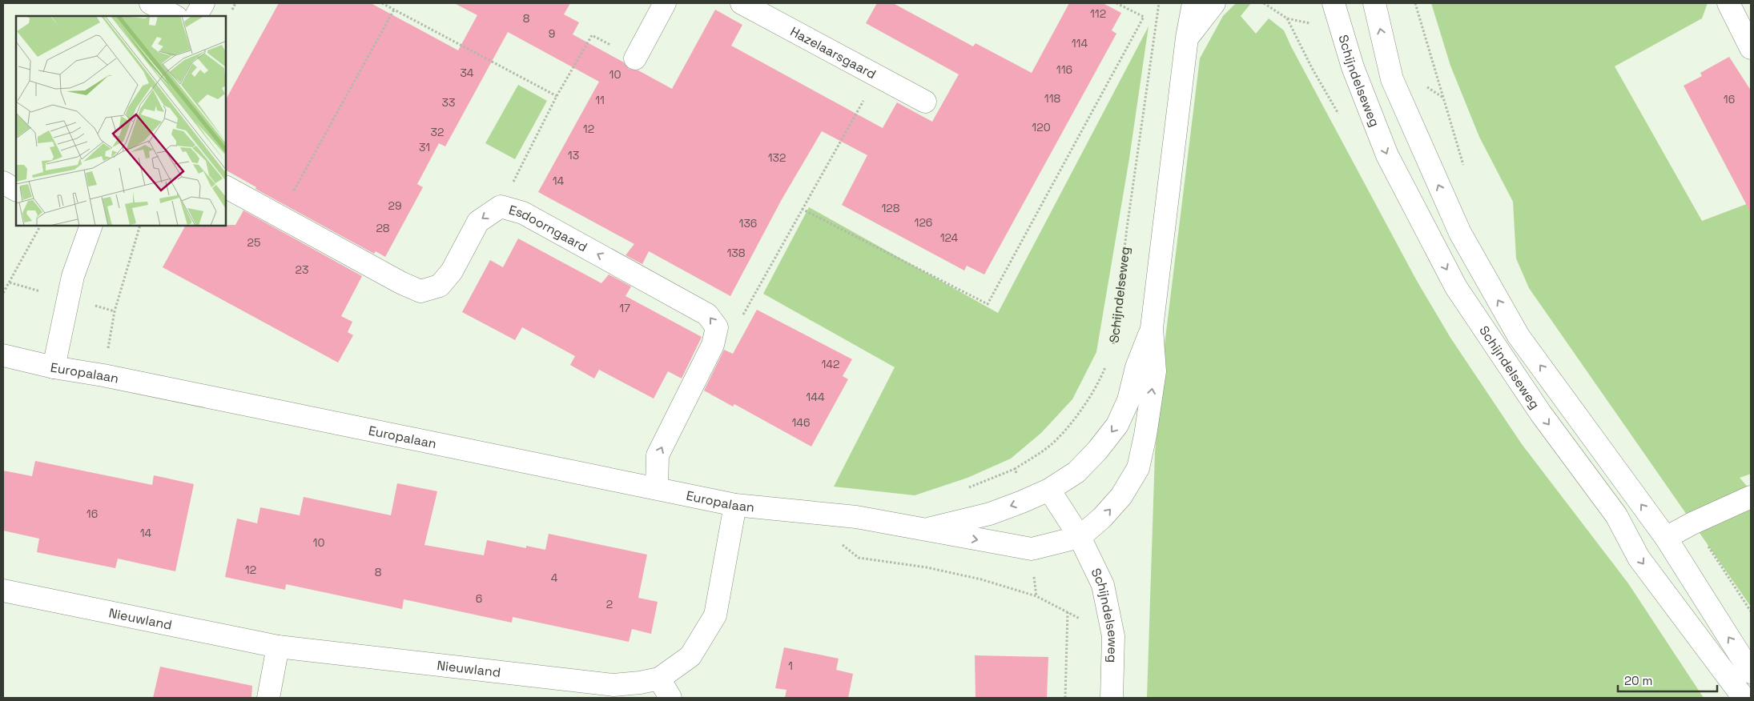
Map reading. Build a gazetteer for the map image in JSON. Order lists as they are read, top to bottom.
{
  "streets": {
    "street": [
      "Hazelaarsgaard",
      "Schijndelseweg",
      "Esdoorngaard",
      "Europalaan",
      "Nieuwland"
    ]
  },
  "crossings": [
    ["Schijndelseweg", "Europalaan"],
    ["Europalaan", "Nieuwland"]
  ],
  "one_way": ["Esdoorngaard"],
  "house_numbers": [
    "112",
    "8",
    "9",
    "114",
    "116",
    "34",
    "10",
    "118",
    "16",
    "11",
    "33",
    "120",
    "12",
    "32",
    "31",
    "13",
    "132",
    "14",
    "29",
    "128",
    "126",
    "136",
    "28",
    "124",
    "25",
    "138",
    "23",
    "17",
    "142",
    "144",
    "146",
    "16",
    "14",
    "10",
    "12",
    "8",
    "4",
    "6",
    "2",
    "1"
  ],
  "scale_bar": "20 m"
}
